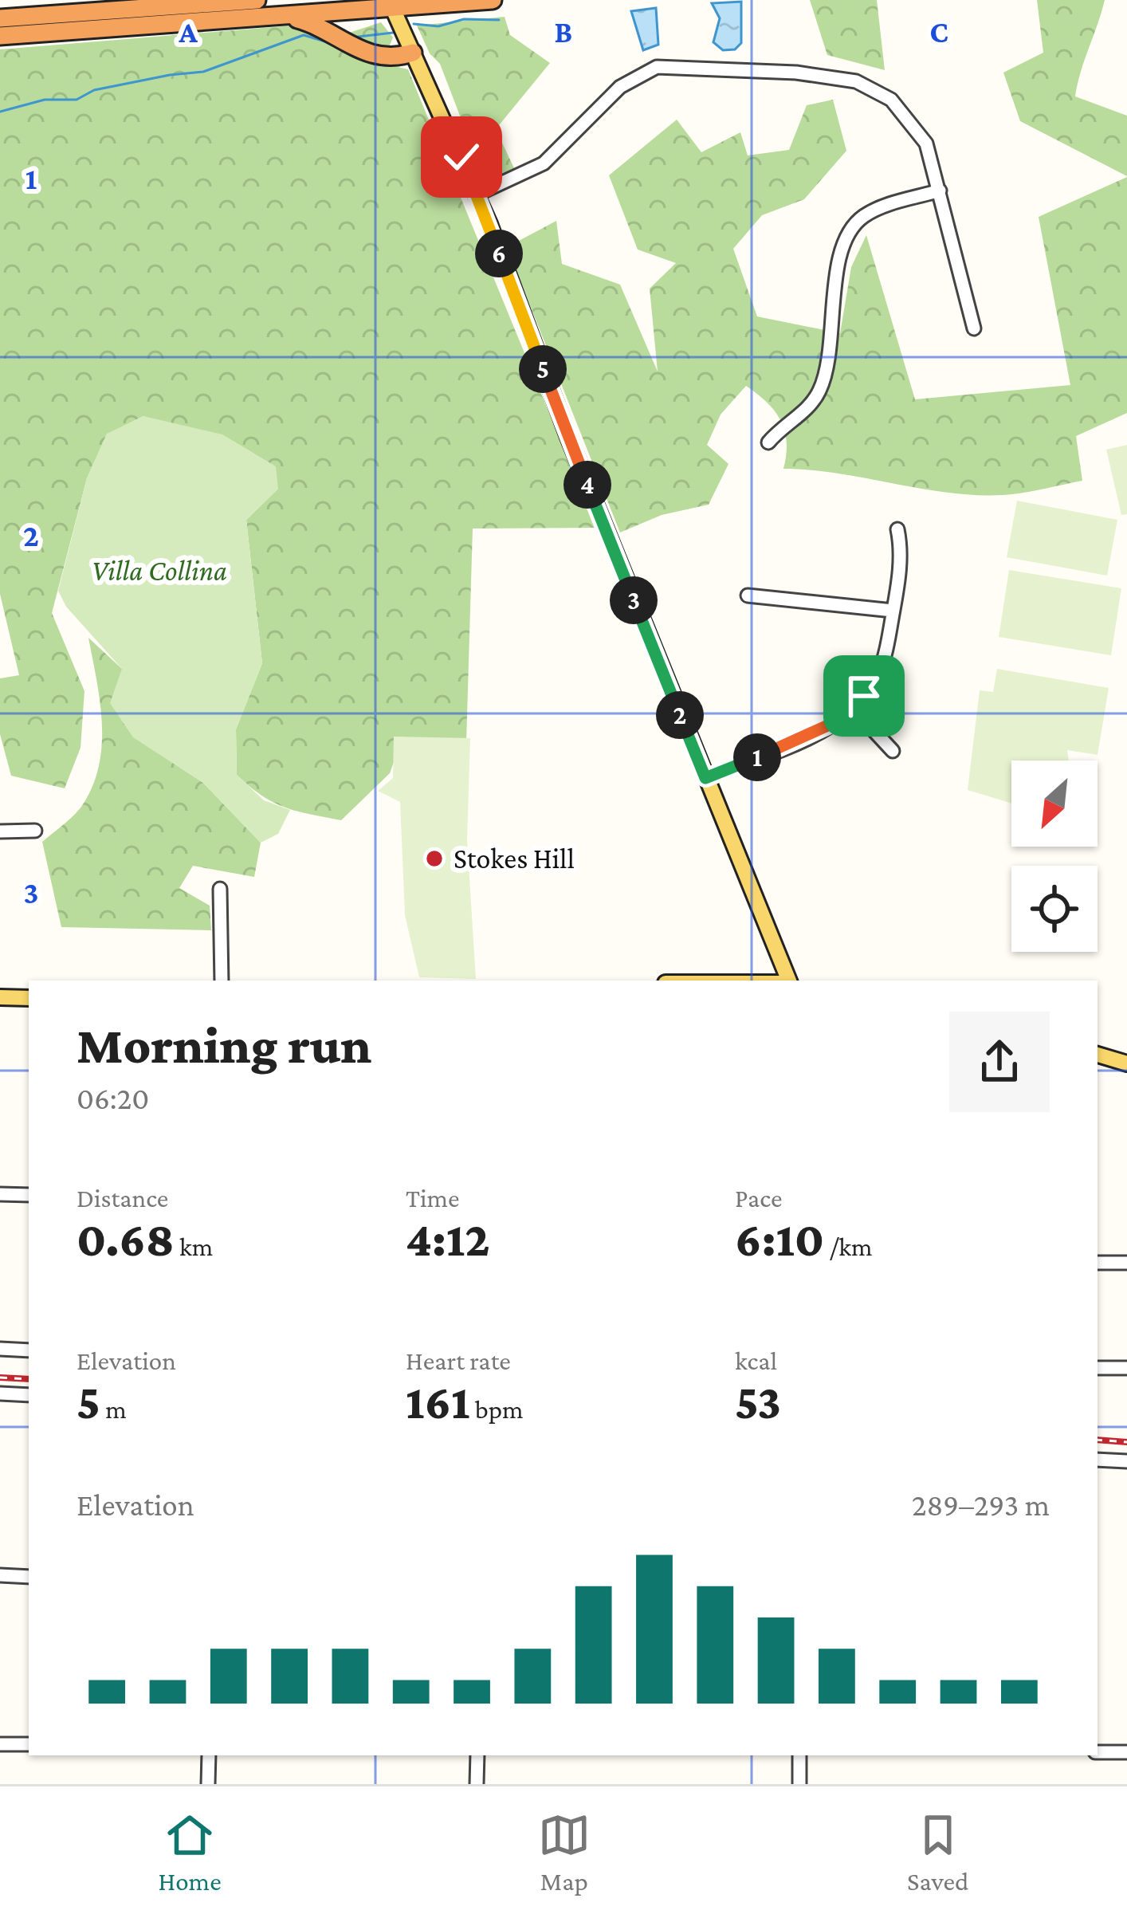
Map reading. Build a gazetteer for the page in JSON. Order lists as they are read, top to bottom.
{
  "parks": ["Villa Collina"],
  "places": ["Stokes Hill"],
  "north": "bottom left",
  "page": {
    "pins": [
      "6",
      "5",
      "4",
      "3",
      "2",
      "1"
    ],
    "heading": ["Morning run", "06:20"],
    "stats": [
      ["Distance", "0.68 km"],
      ["Time", "4:12"],
      ["Pace", "6:10 /km"],
      ["Elevation", "5 m"],
      ["Heart rate", "161 bpm"],
      ["kcal", "53"]
    ],
    "chart": ["Elevation", "289–293 m"],
    "tabs": ["Home", "Map", "Saved"]
  },
  "grid": {
    "columns": ["A", "B", "C"],
    "rows": ["1", "2", "3"]
  }
}
